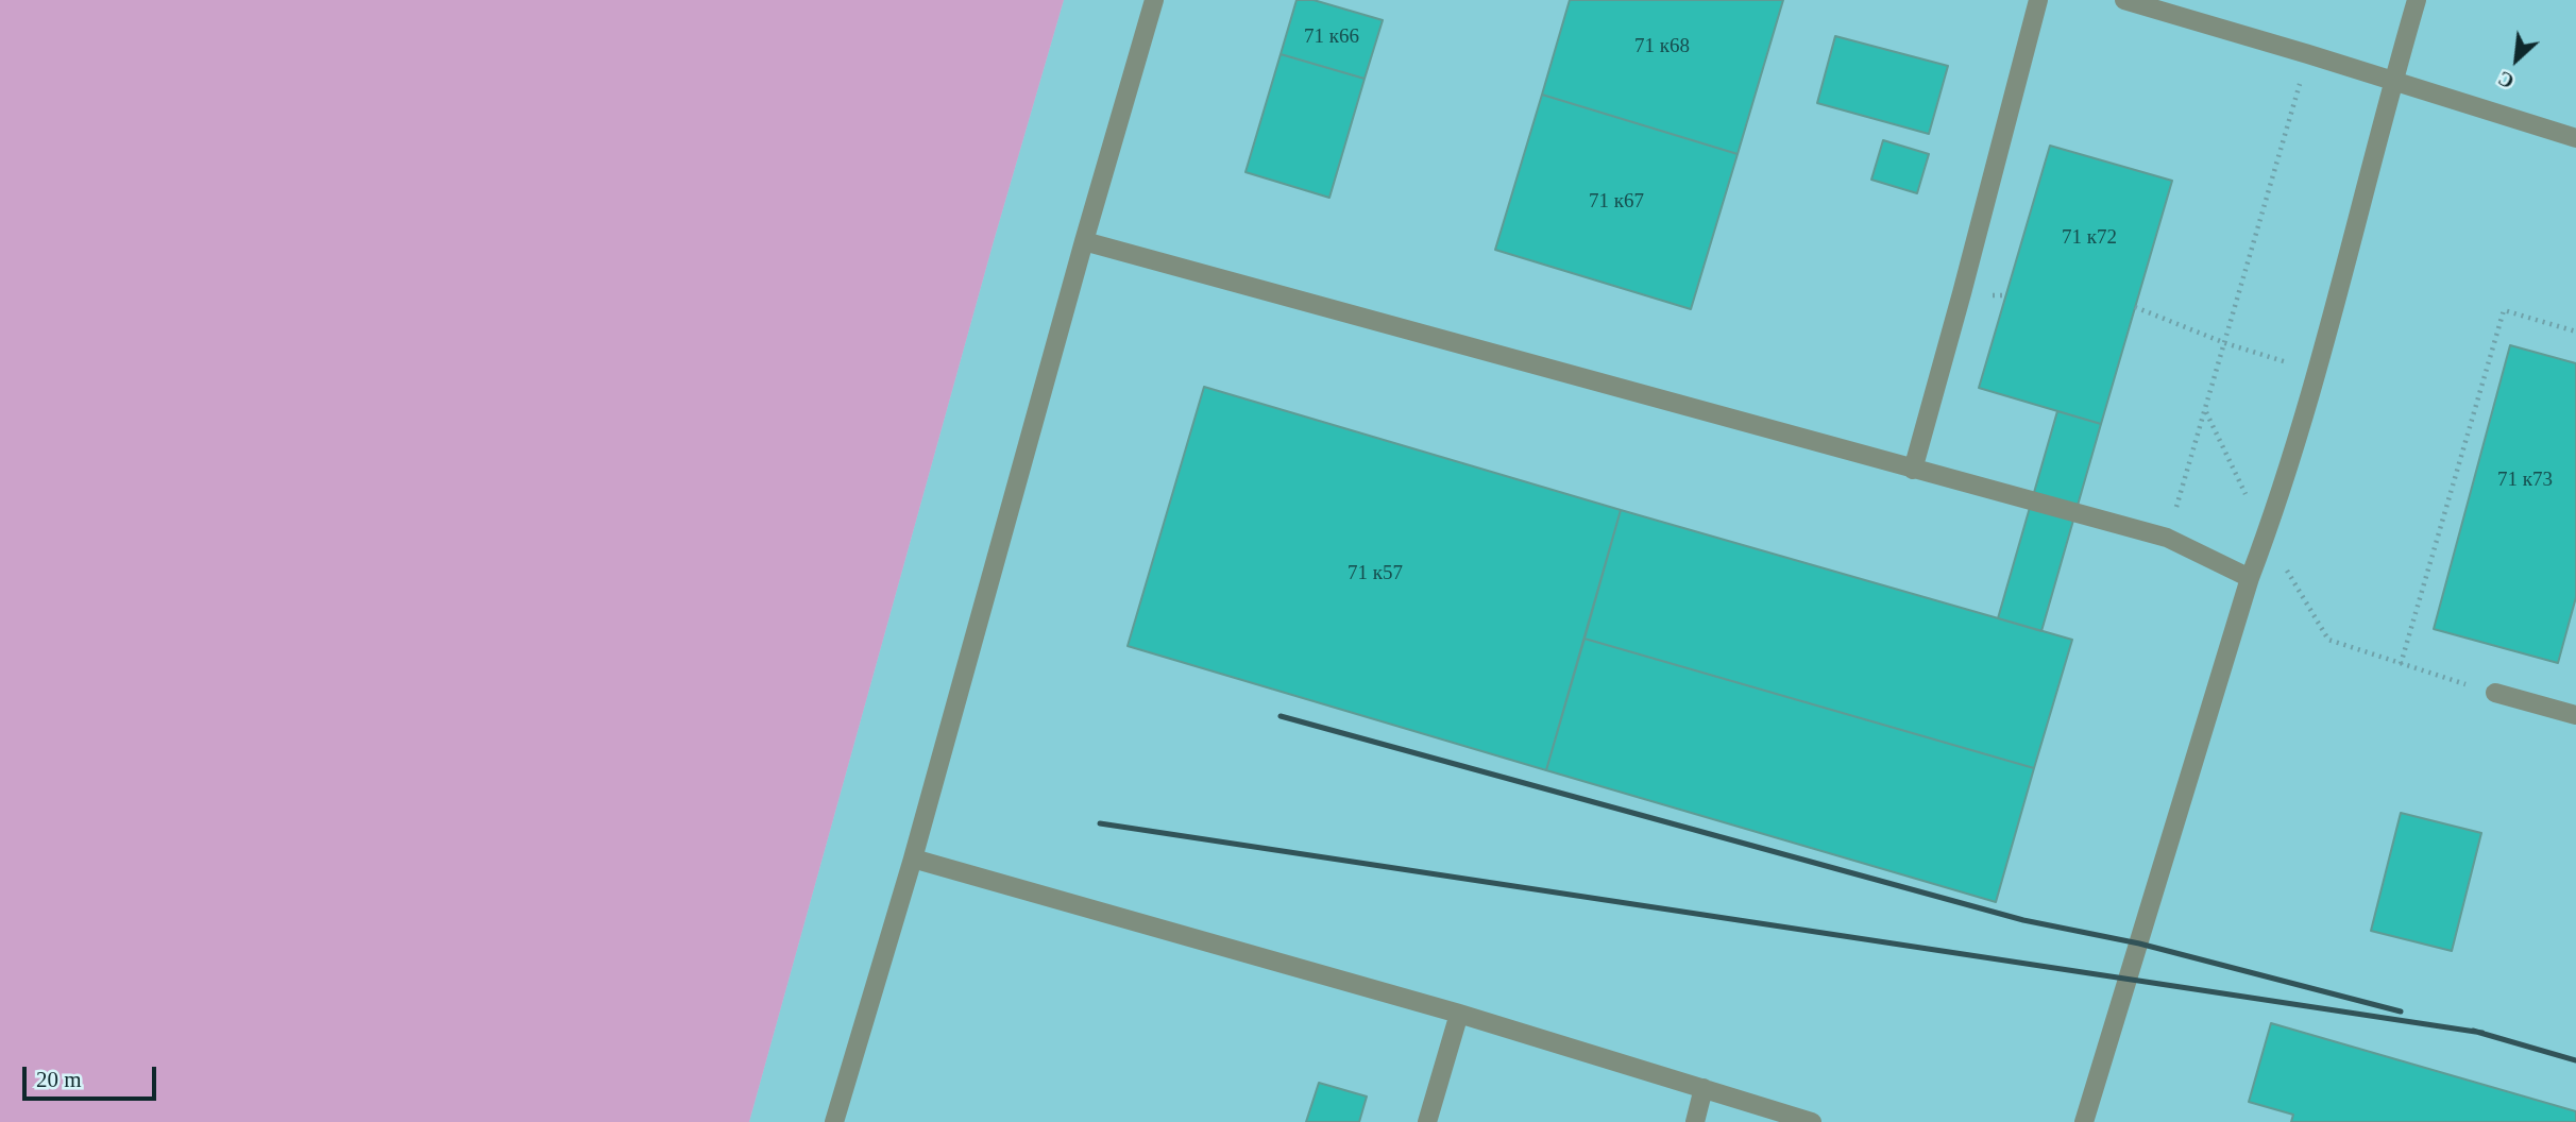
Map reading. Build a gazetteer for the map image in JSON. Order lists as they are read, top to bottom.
{
  "house_numbers": [
    "71 к66",
    "71 к68",
    "71 к67",
    "71 к72",
    "71 к73",
    "71 к57"
  ],
  "scale_bar": "20 m",
  "north": "bottom left"
}
